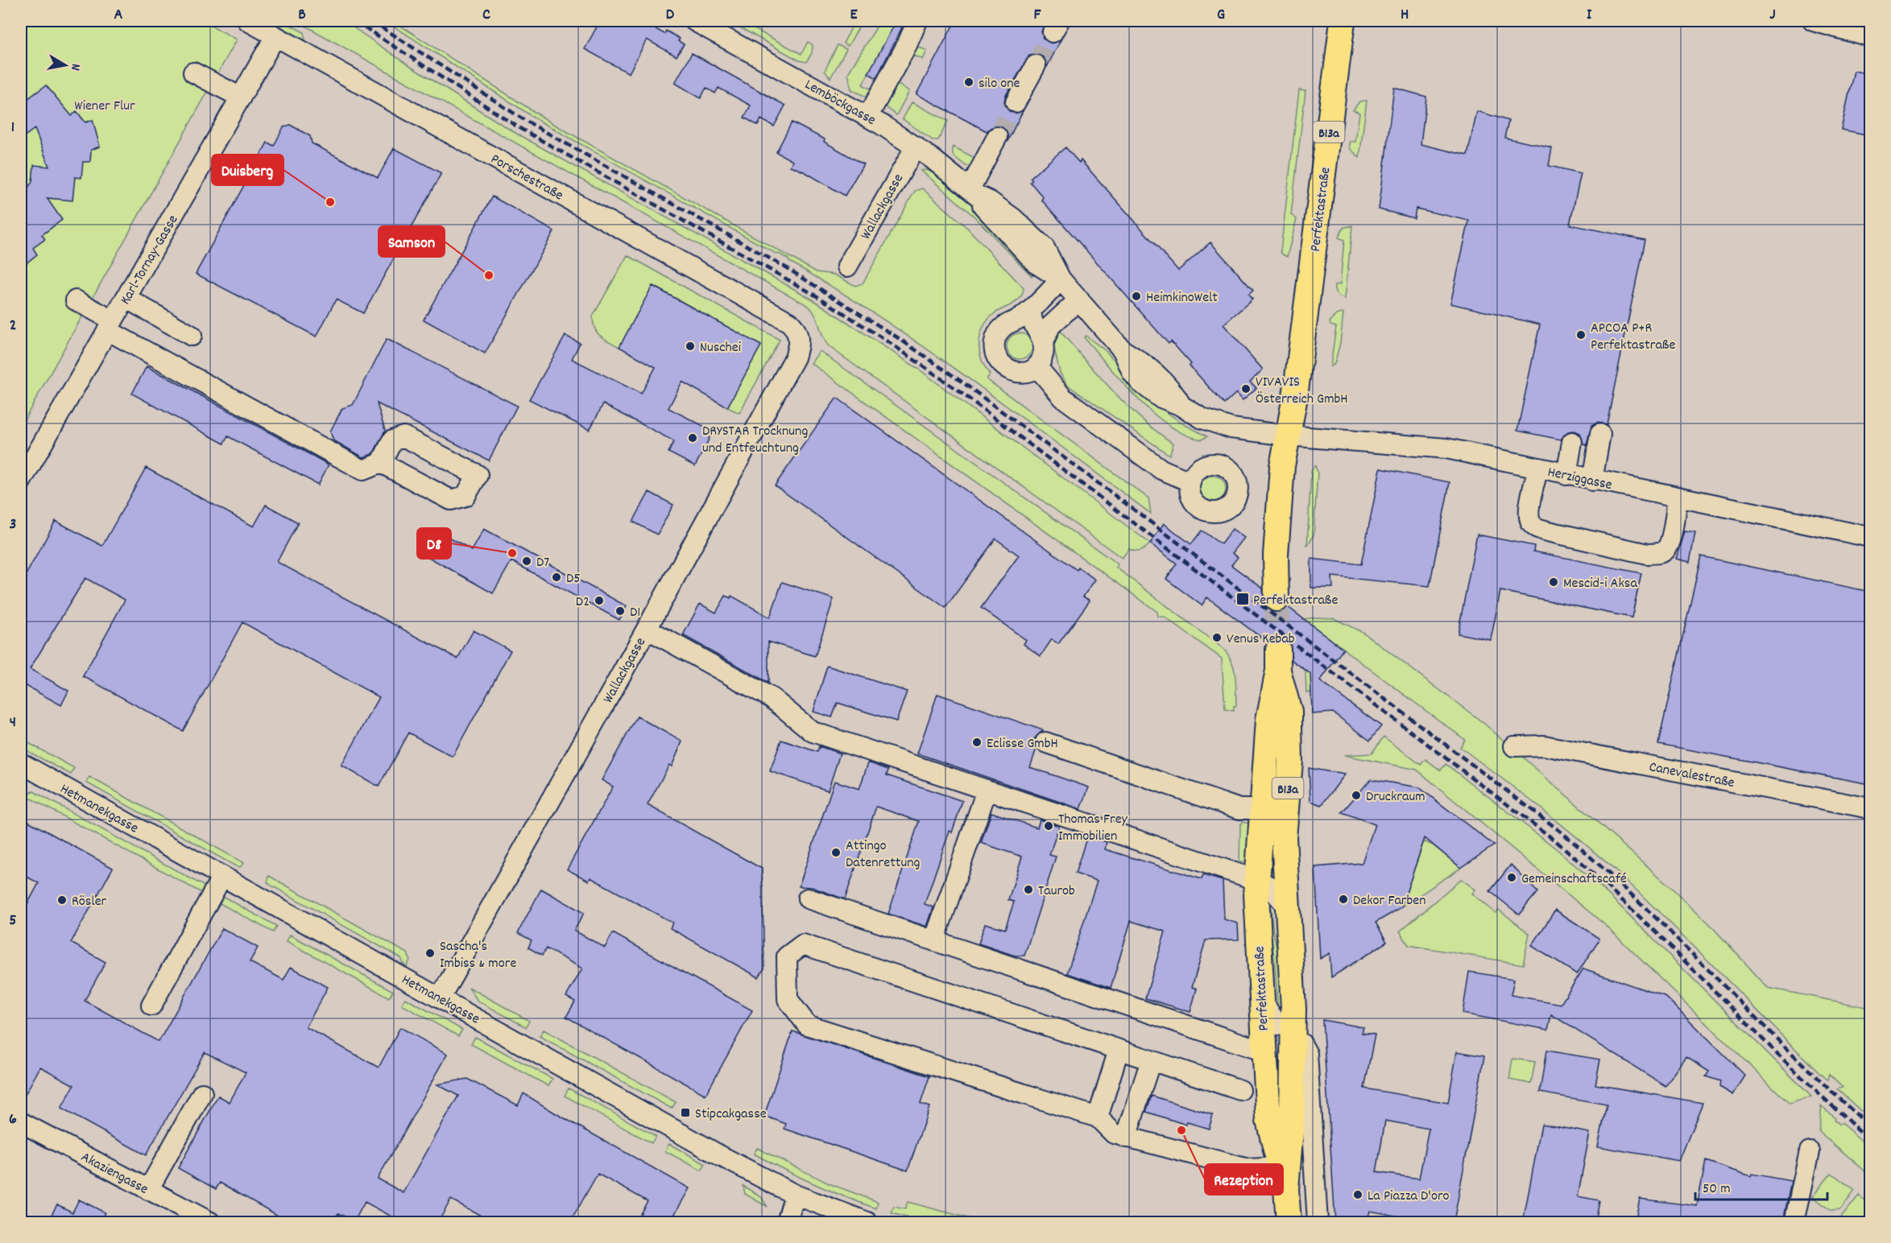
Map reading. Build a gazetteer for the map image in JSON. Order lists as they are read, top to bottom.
{
  "streets": {
    "main road": ["B13a", "Perfektastraße"],
    "street": [
      "Lemböckgasse",
      "Porschestraße",
      "Wallackgasse",
      "Karl-Tornay-Gasse",
      "Herziggasse",
      "Canevalestraße",
      "Hetmanekgasse",
      "Akaziengasse"
    ]
  },
  "crossings": [
    ["Lemböckgasse", "Wallackgasse"],
    ["Lemböckgasse", "Perfektastraße"],
    ["Lemböckgasse", "Herziggasse"],
    ["Porschestraße", "Wallackgasse"],
    ["Porschestraße", "Karl-Tornay-Gasse"],
    ["Wallackgasse", "Hetmanekgasse"],
    ["Perfektastraße", "Herziggasse"]
  ],
  "parks": ["Wiener Flur"],
  "places": {
    "other": [
      "silo one",
      "Duisberg",
      "Samson",
      "HeimkinoWelt",
      "APCOA P+R Perfektastraße",
      "Nuschei",
      "VIVAVIS Österreich GmbH",
      "DRYSTAR Trocknung und Entfeuchtung",
      "D8",
      "D7",
      "D5",
      "Mescid-i Aksa",
      "D2",
      "D1",
      "Venus Kebab",
      "Eclisse GmbH",
      "Druckraum",
      "Thomas Frey Immobilien",
      "Attingo Datenrettung",
      "Gemeinschaftscafé",
      "Taurob",
      "Dekor Farben",
      "Rösler",
      "Sascha's Imbiss & more",
      "Rezeption",
      "La Piazza D'oro"
    ],
    "transit": ["Perfektastraße", "Stipcakgasse"]
  },
  "scale_bar": "50 m",
  "north": "right",
  "grid": {
    "columns": [
      "A",
      "B",
      "C",
      "D",
      "E",
      "F",
      "G",
      "H",
      "I",
      "J"
    ],
    "rows": [
      "1",
      "2",
      "3",
      "4",
      "5",
      "6"
    ]
  }
}
